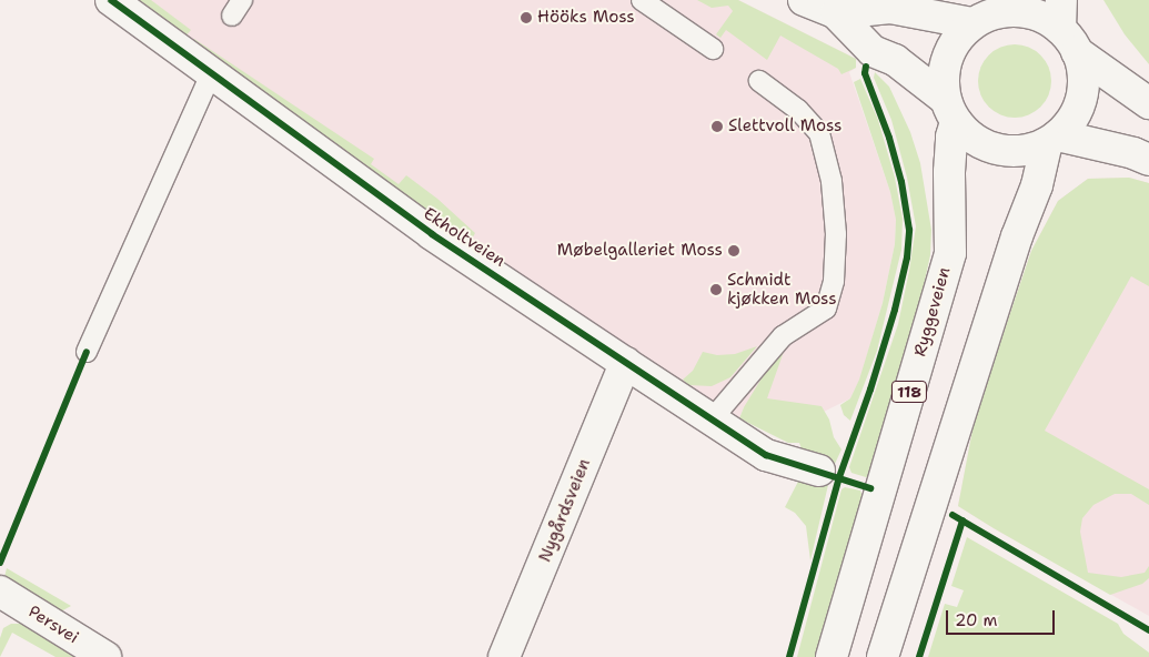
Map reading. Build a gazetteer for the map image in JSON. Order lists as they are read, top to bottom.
{
  "streets": {
    "main road": [
      "Ekholtveien",
      "Ryggeveien",
      "118",
      "Nygårdsveien",
      "Persvei"
    ]
  },
  "crossings": [
    ["Ekholtveien", "Nygårdsveien"],
    ["Ryggeveien", "118"]
  ],
  "places": [
    "Hööks Moss",
    "Slettvoll Moss",
    "Møbelgalleriet Moss",
    "Schmidt kjøkken Moss"
  ],
  "scale_bar": "20 m"
}
